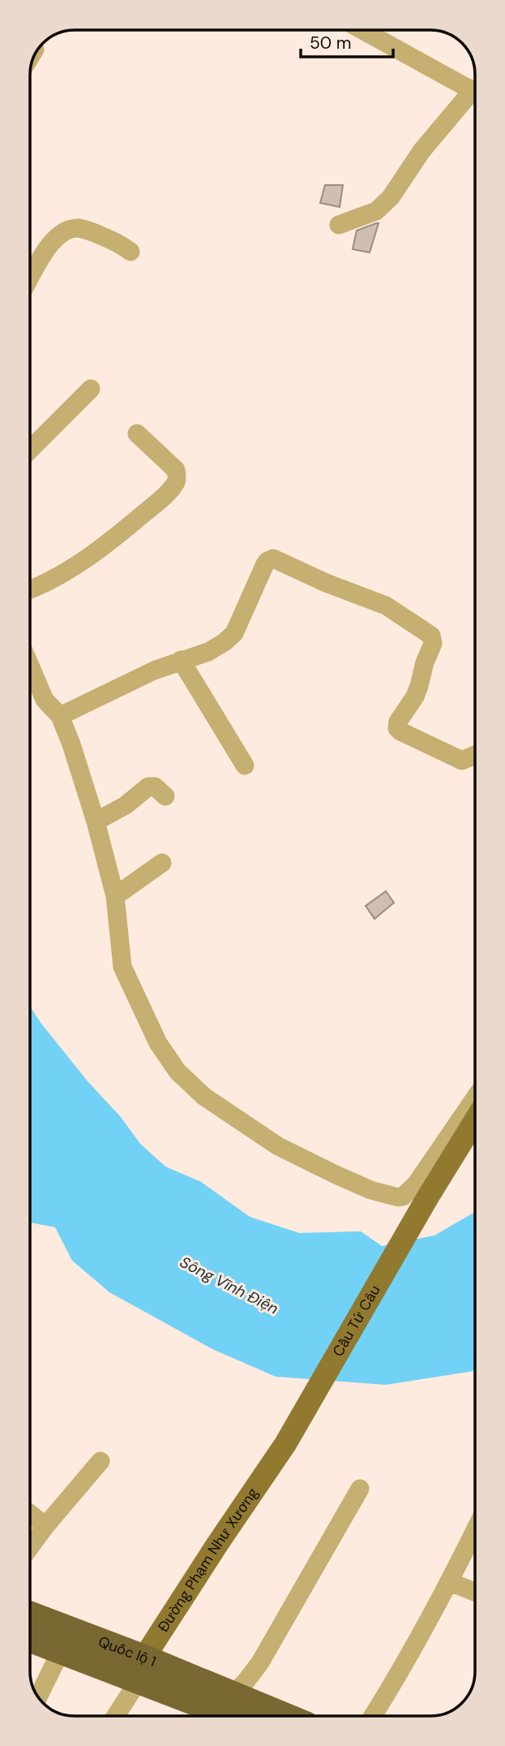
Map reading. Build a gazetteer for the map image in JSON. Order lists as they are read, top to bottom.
{
  "streets": {
    "highway": ["Quốc lộ 1"],
    "main road": ["Cầu Tứ Câu", "Đường Phạm Như Xương"]
  },
  "crossings": [
    ["Cầu Tứ Câu", "Đường Phạm Như Xương"],
    ["Đường Phạm Như Xương", "Quốc lộ 1"]
  ],
  "water": ["Sông Vĩnh Điện"],
  "scale_bar": "50 m"
}
